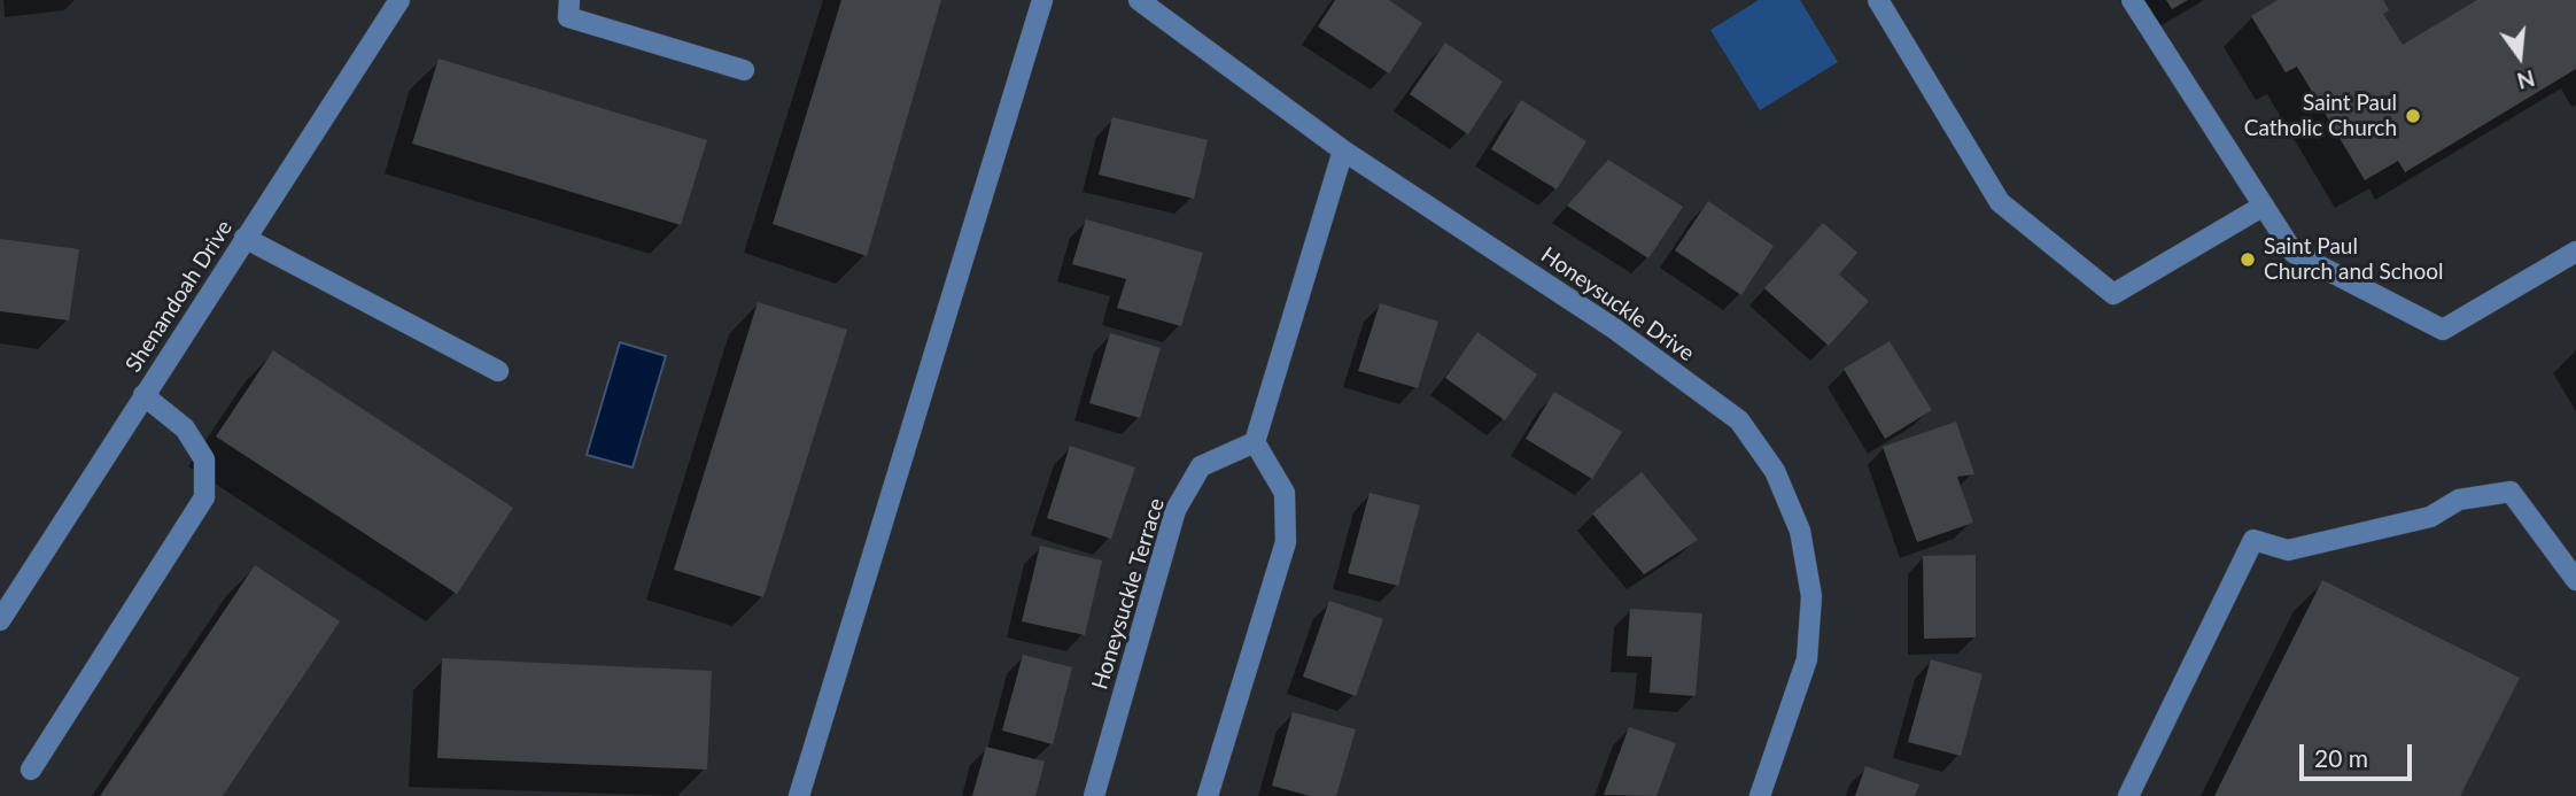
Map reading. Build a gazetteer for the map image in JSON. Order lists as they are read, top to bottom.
{
  "streets": {
    "street": ["Shenandoah Drive", "Honeysuckle Drive", "Honeysuckle Terrace"]
  },
  "places": ["Saint Paul Catholic Church", "Saint Paul Church and School"],
  "scale_bar": "20 m",
  "north": "bottom"
}
